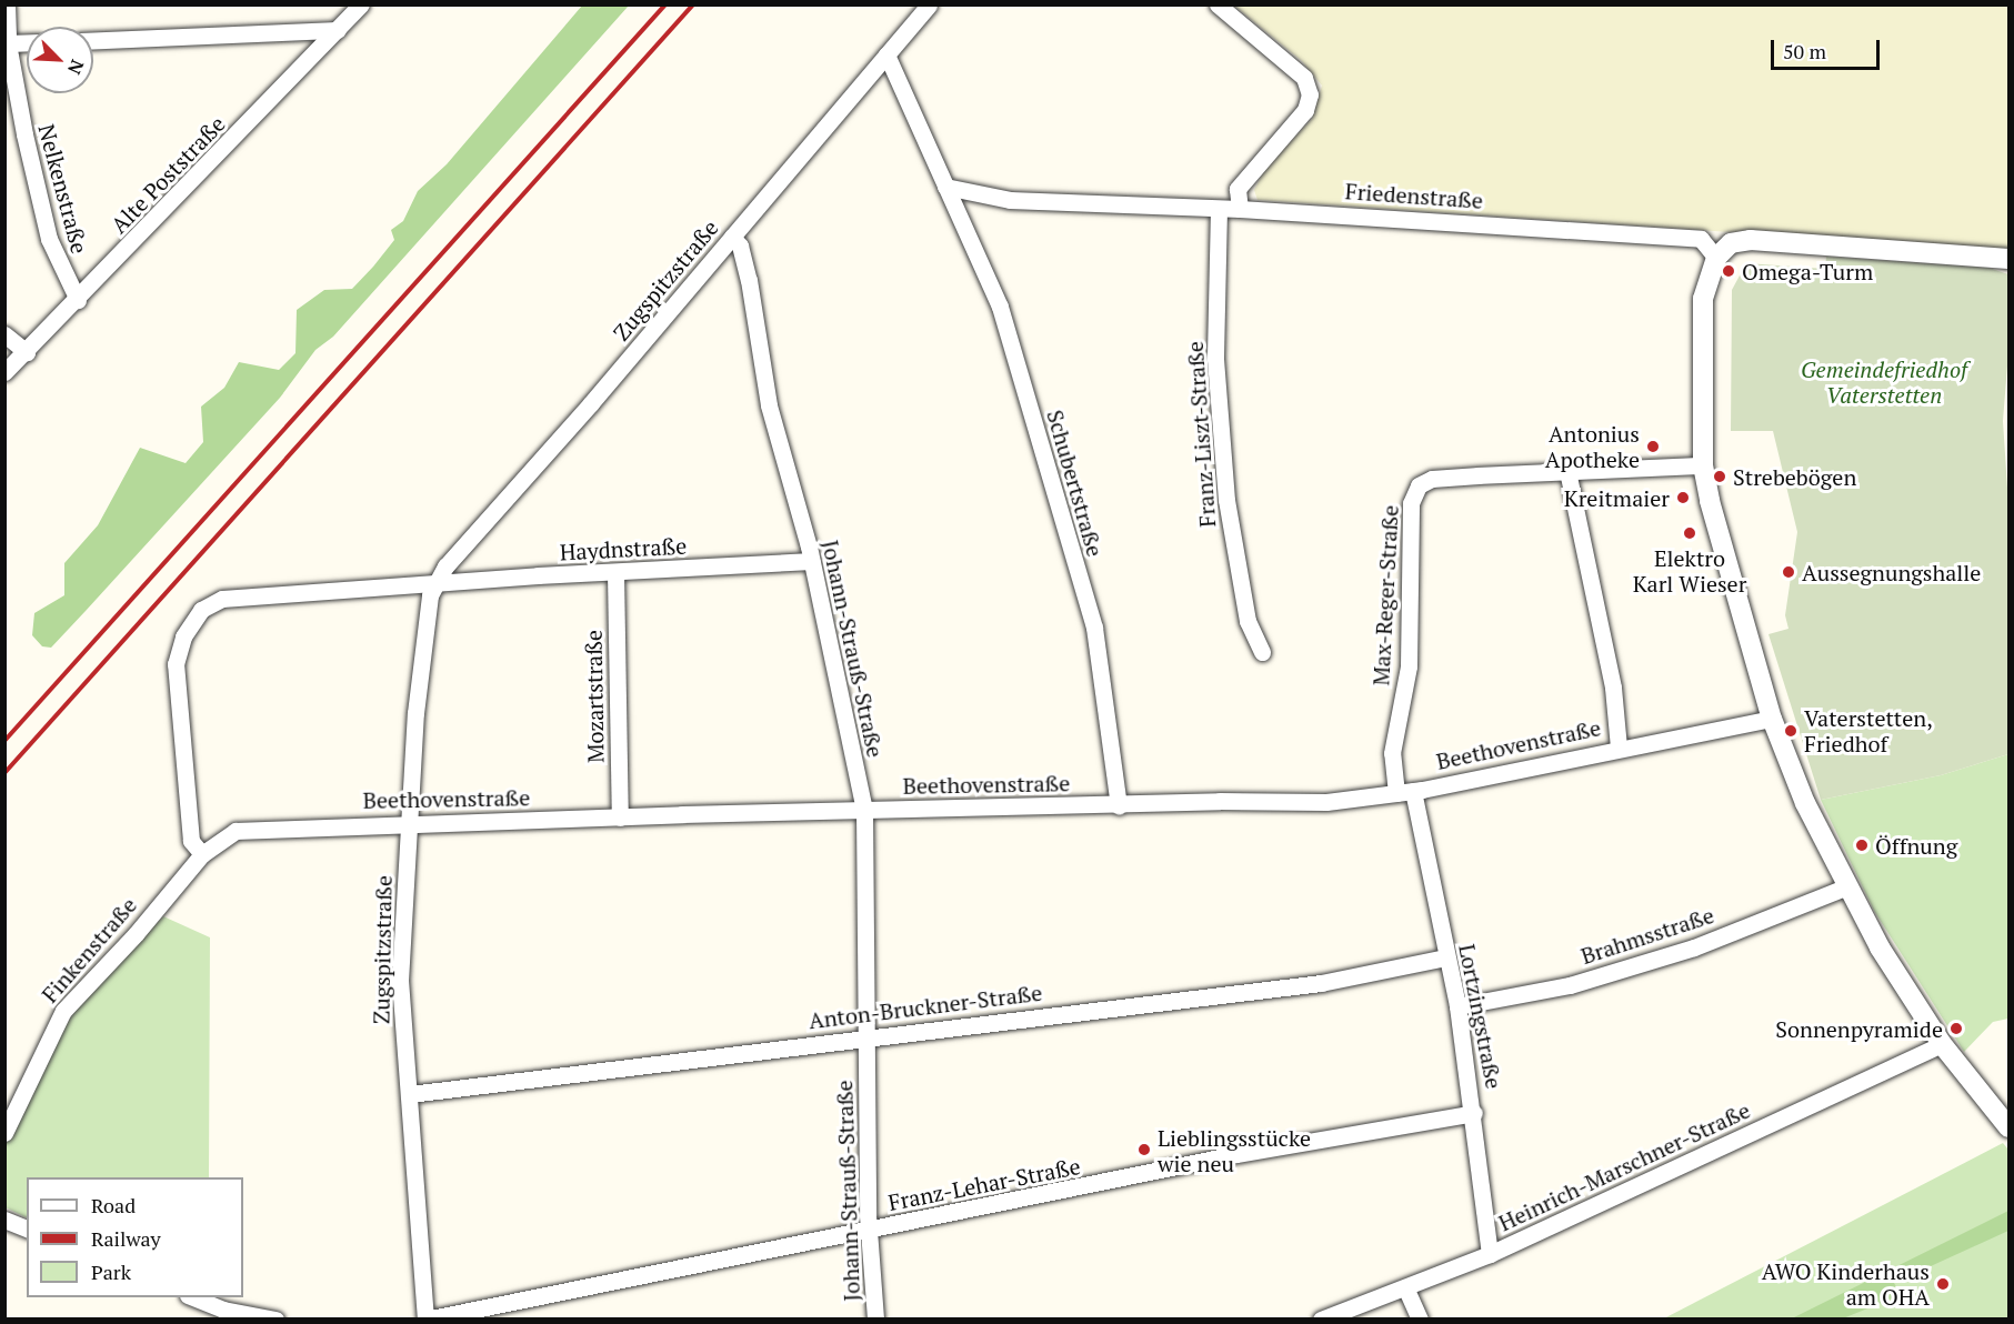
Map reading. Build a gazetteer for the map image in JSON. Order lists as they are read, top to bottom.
{
  "streets": {
    "street": [
      "Alte Poststraße",
      "Nelkenstraße",
      "Friedenstraße",
      "Zugspitzstraße",
      "Franz-Liszt-Straße",
      "Schubertstraße",
      "Haydnstraße",
      "Max-Reger-Straße",
      "Johann-Strauß-Straße",
      "Mozartstraße",
      "Beethovenstraße",
      "Brahmsstraße",
      "Finkenstraße",
      "Anton-Bruckner-Straße",
      "Lortzingstraße",
      "Heinrich-Marschner-Straße",
      "Franz-Lehar-Straße"
    ]
  },
  "crossings": [
    ["Alte Poststraße", "Nelkenstraße"],
    ["Friedenstraße", "Franz-Liszt-Straße"],
    ["Friedenstraße", "Schubertstraße"],
    ["Zugspitzstraße", "Haydnstraße"],
    ["Zugspitzstraße", "Johann-Strauß-Straße"],
    ["Zugspitzstraße", "Beethovenstraße"],
    ["Zugspitzstraße", "Anton-Bruckner-Straße"],
    ["Zugspitzstraße", "Franz-Lehar-Straße"],
    ["Schubertstraße", "Beethovenstraße"],
    ["Haydnstraße", "Johann-Strauß-Straße"],
    ["Haydnstraße", "Mozartstraße"],
    ["Max-Reger-Straße", "Beethovenstraße"],
    ["Max-Reger-Straße", "Lortzingstraße"],
    ["Johann-Strauß-Straße", "Beethovenstraße"],
    ["Johann-Strauß-Straße", "Anton-Bruckner-Straße"],
    ["Johann-Strauß-Straße", "Franz-Lehar-Straße"],
    ["Mozartstraße", "Beethovenstraße"],
    ["Beethovenstraße", "Finkenstraße"],
    ["Beethovenstraße", "Lortzingstraße"],
    ["Brahmsstraße", "Lortzingstraße"],
    ["Anton-Bruckner-Straße", "Lortzingstraße"],
    ["Lortzingstraße", "Heinrich-Marschner-Straße"],
    ["Lortzingstraße", "Franz-Lehar-Straße"]
  ],
  "parks": ["Gemeindefriedhof Vaterstetten"],
  "places": [
    "Omega-Turm",
    "Antonius Apotheke",
    "Strebebögen",
    "Kreitmaier",
    "Elektro Karl Wieser",
    "Aussegnungshalle",
    "Vaterstetten, Friedhof",
    "Öffnung",
    "Sonnenpyramide",
    "Lieblingsstücke wie neu",
    "AWO Kinderhaus am OHA"
  ],
  "legend": ["Road", "Railway", "Park"],
  "scale_bar": "50 m",
  "north": "bottom right"
}
